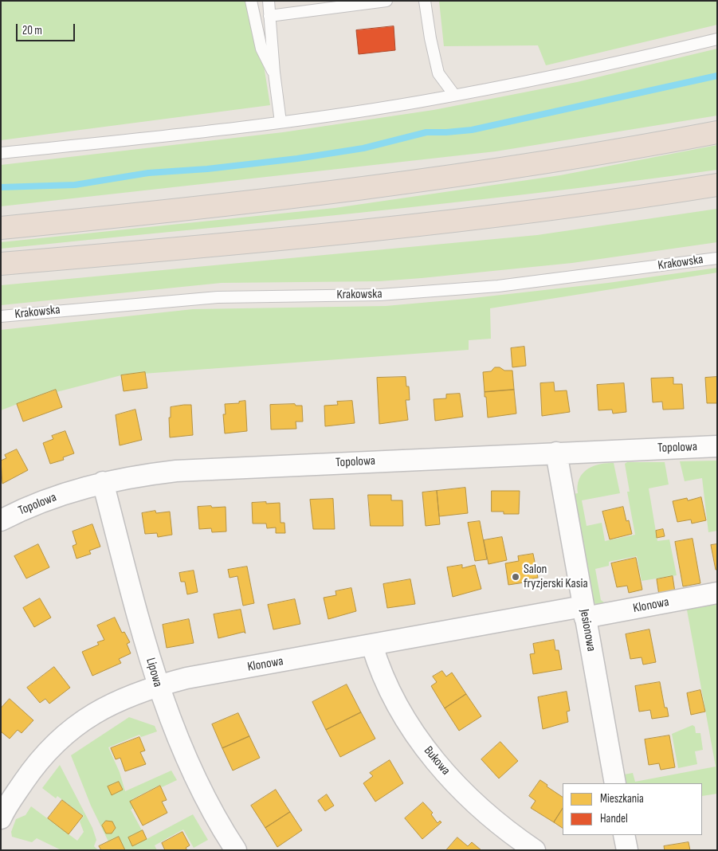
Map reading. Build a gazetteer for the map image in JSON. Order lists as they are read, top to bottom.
{
  "streets": {
    "street": [
      "Topolowa",
      "Klonowa",
      "Jesionowa",
      "Lipowa",
      "Bukowa"
    ],
    "lane": ["Krakowska"]
  },
  "crossings": [
    ["Topolowa", "Jesionowa"],
    ["Topolowa", "Lipowa"],
    ["Klonowa", "Jesionowa"],
    ["Klonowa", "Lipowa"],
    ["Klonowa", "Bukowa"]
  ],
  "places": ["Salon fryzjerski Kasia"],
  "legend": ["Mieszkania", "Handel"],
  "scale_bar": "20 m"
}
